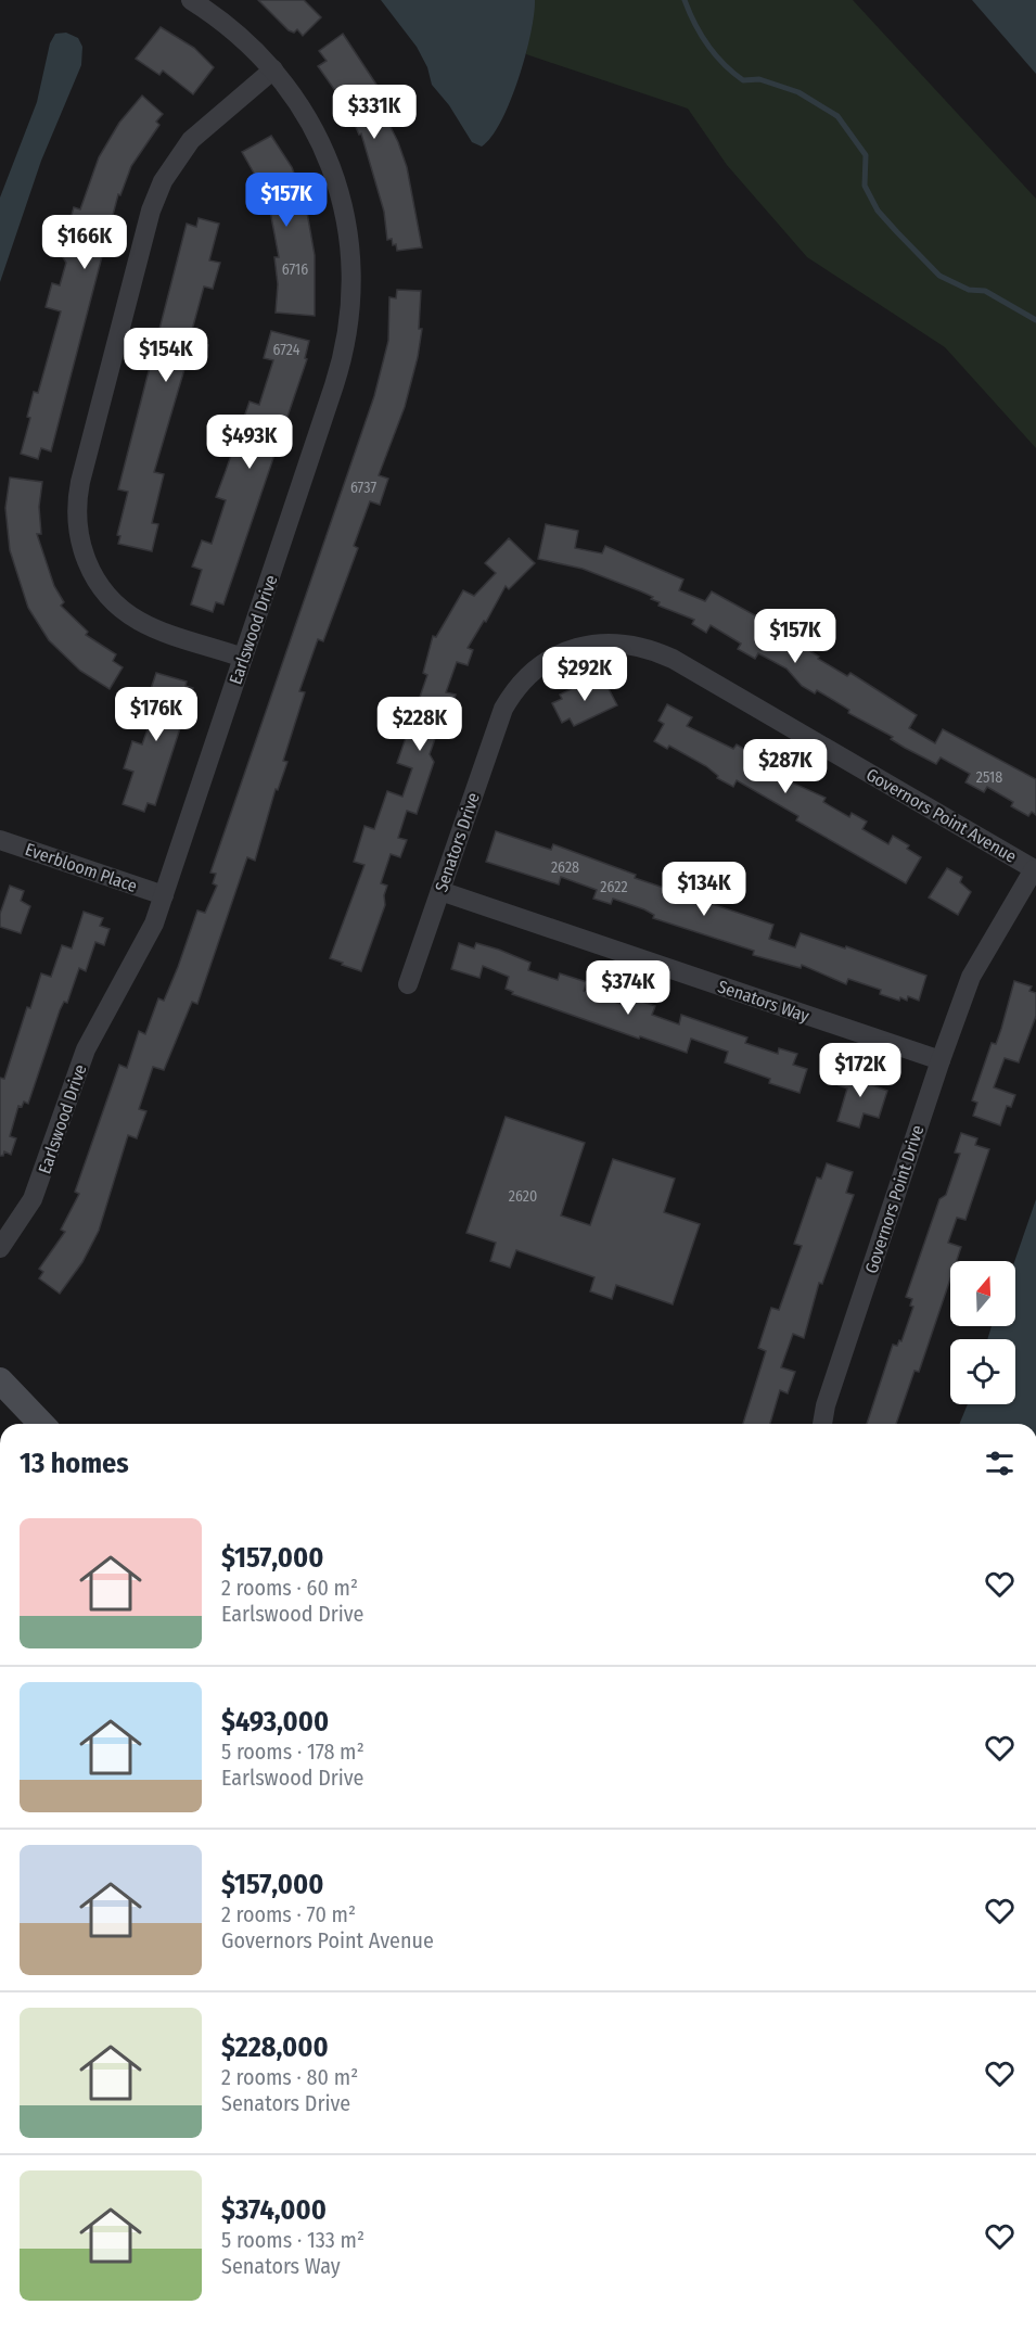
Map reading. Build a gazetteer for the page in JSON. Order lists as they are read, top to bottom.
{
  "streets": {
    "street": [
      "Earlswood Drive",
      "Governors Point Avenue",
      "Senators Drive",
      "Everbloom Place",
      "Senators Way",
      "Governors Point Drive"
    ]
  },
  "crossings": [
    ["Earlswood Drive", "Everbloom Place"],
    ["Governors Point Avenue", "Senators Drive"],
    ["Governors Point Avenue", "Governors Point Drive"],
    ["Senators Drive", "Senators Way"],
    ["Senators Way", "Governors Point Drive"]
  ],
  "house_numbers": [
    "6716",
    "6724",
    "6737",
    "2518",
    "2628",
    "2622",
    "2620"
  ],
  "north": "top",
  "page": {
    "price": [
      "$331K",
      "$157K",
      "$166K",
      "$154K",
      "$493K",
      "$157K",
      "$292K",
      "$176K",
      "$228K",
      "$287K",
      "$134K",
      "$374K",
      "$172K"
    ],
    "heading": "13 homes",
    "list": [
      {
        "name": "$157,000",
        "note": "2 rooms · 60 m² · Earlswood Drive"
      },
      {
        "name": "$493,000",
        "note": "5 rooms · 178 m² · Earlswood Drive"
      },
      {
        "name": "$157,000",
        "note": "2 rooms · 70 m² · Governors Point Avenue"
      },
      {
        "name": "$228,000",
        "note": "2 rooms · 80 m² · Senators Drive"
      },
      {
        "name": "$374,000",
        "note": "5 rooms · 133 m² · Senators Way"
      }
    ]
  }
}
